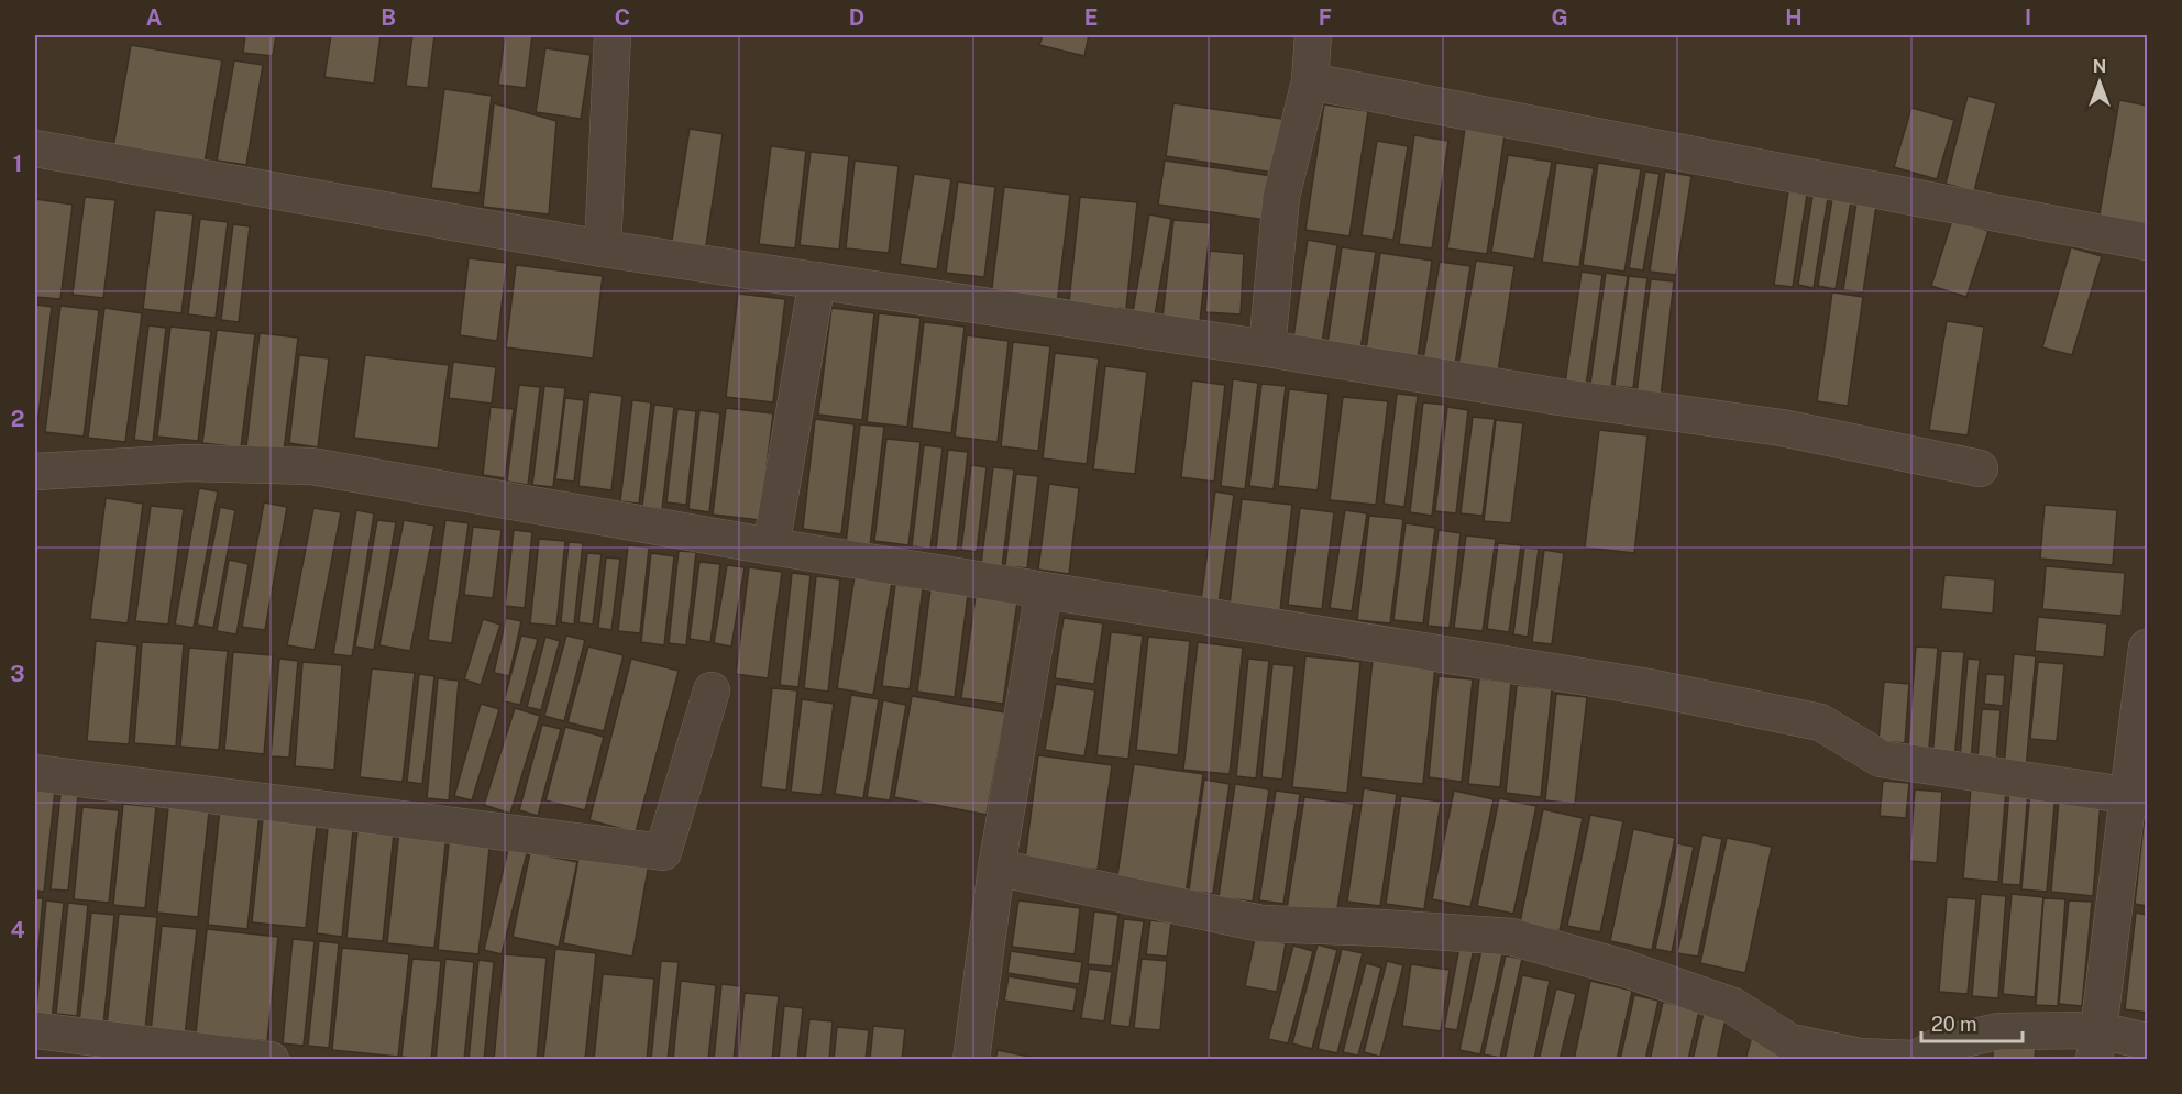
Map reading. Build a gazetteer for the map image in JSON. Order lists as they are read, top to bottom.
{
  "scale_bar": "20 m",
  "north": "top",
  "grid": {
    "columns": [
      "A",
      "B",
      "C",
      "D",
      "E",
      "F",
      "G",
      "H",
      "I"
    ],
    "rows": [
      "1",
      "2",
      "3",
      "4"
    ]
  }
}
